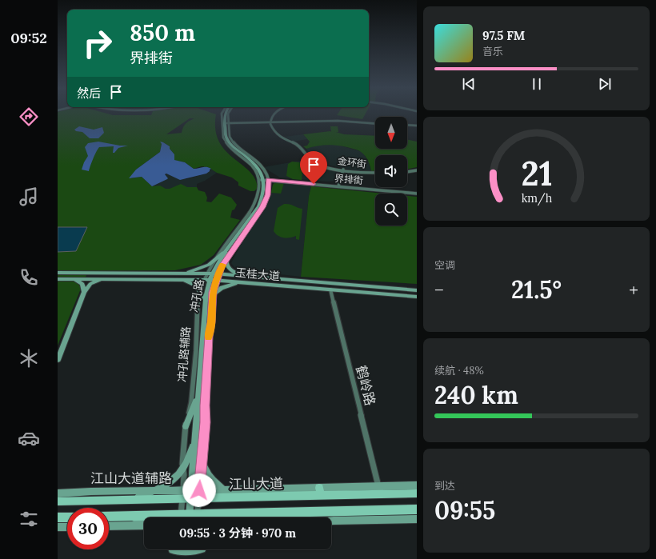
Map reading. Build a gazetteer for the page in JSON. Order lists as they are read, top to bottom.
{
  "streets": {
    "main road": [
      "玉桂大道",
      "冲孔路",
      "江山大道辅路",
      "江山大道"
    ],
    "street": [
      "金环街",
      "界排街",
      "冲孔路辅路",
      "鹤岭路"
    ]
  },
  "crossings": [
    ["界排街", "冲孔路"],
    ["界排街", "冲孔路辅路"],
    ["玉桂大道", "冲孔路"],
    ["玉桂大道", "冲孔路辅路"],
    ["玉桂大道", "鹤岭路"],
    ["冲孔路", "冲孔路辅路"],
    ["冲孔路", "江山大道辅路"],
    ["冲孔路辅路", "江山大道辅路"],
    ["冲孔路辅路", "江山大道"],
    ["鹤岭路", "江山大道辅路"],
    ["江山大道辅路", "江山大道"]
  ],
  "north": "bottom",
  "page": {
    "tabs": "09:52",
    "turn": ["850 m", "界排街"],
    "song": ["97.5 FM", "音乐"],
    "then": "然后",
    "tile": [
      "空调",
      ["续航 · 48%", "240 km"],
      ["到达", "09:55"]
    ],
    "heat": ["−", "21.5°", "+"],
    "limit": "30",
    "trip": "09:55 · 3 分钟 · 970 m",
    "gauge": ["21", "km/h"]
  }
}
